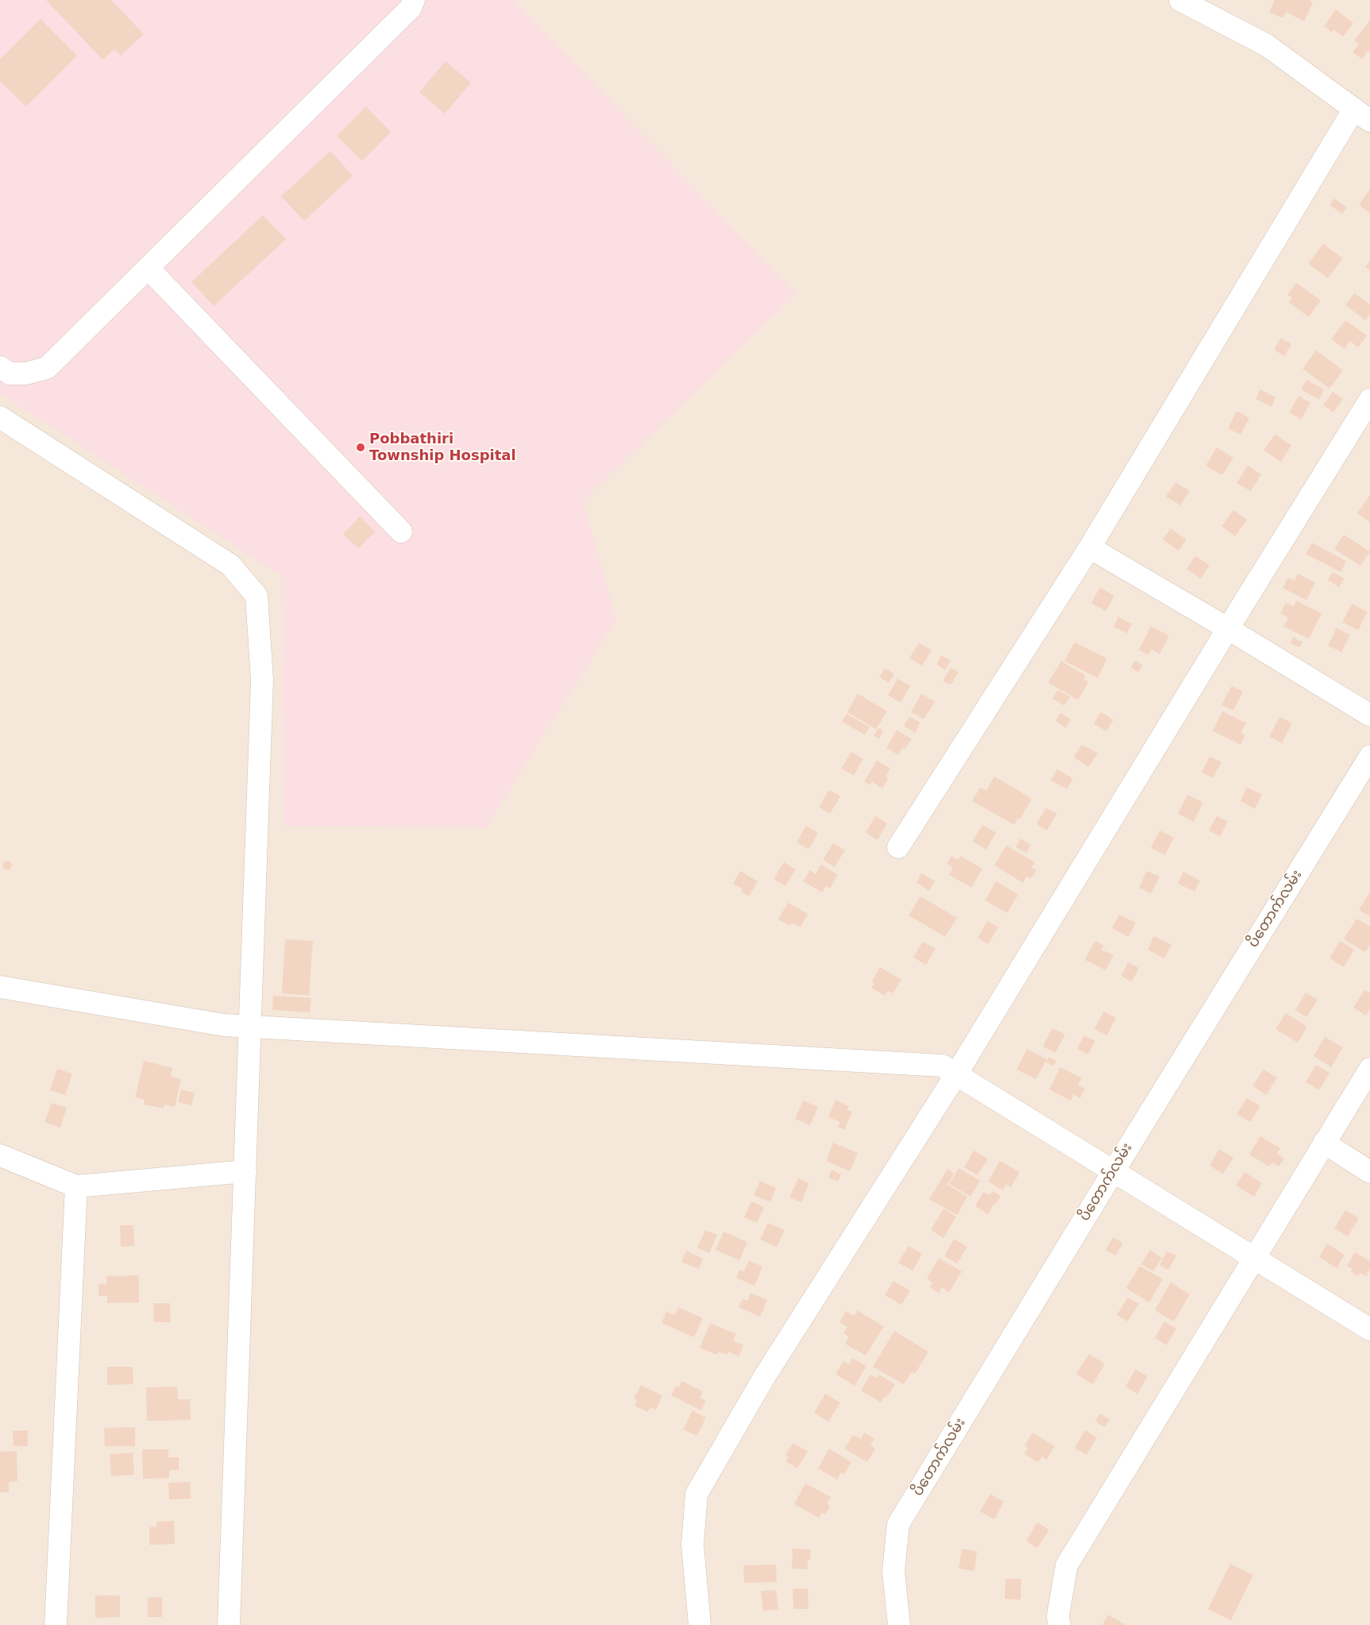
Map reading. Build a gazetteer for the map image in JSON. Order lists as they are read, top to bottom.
{
  "streets": {
    "street": ["ပိတောက်လမ်း"]
  },
  "places": ["Pobbathiri Township Hospital"]
}
